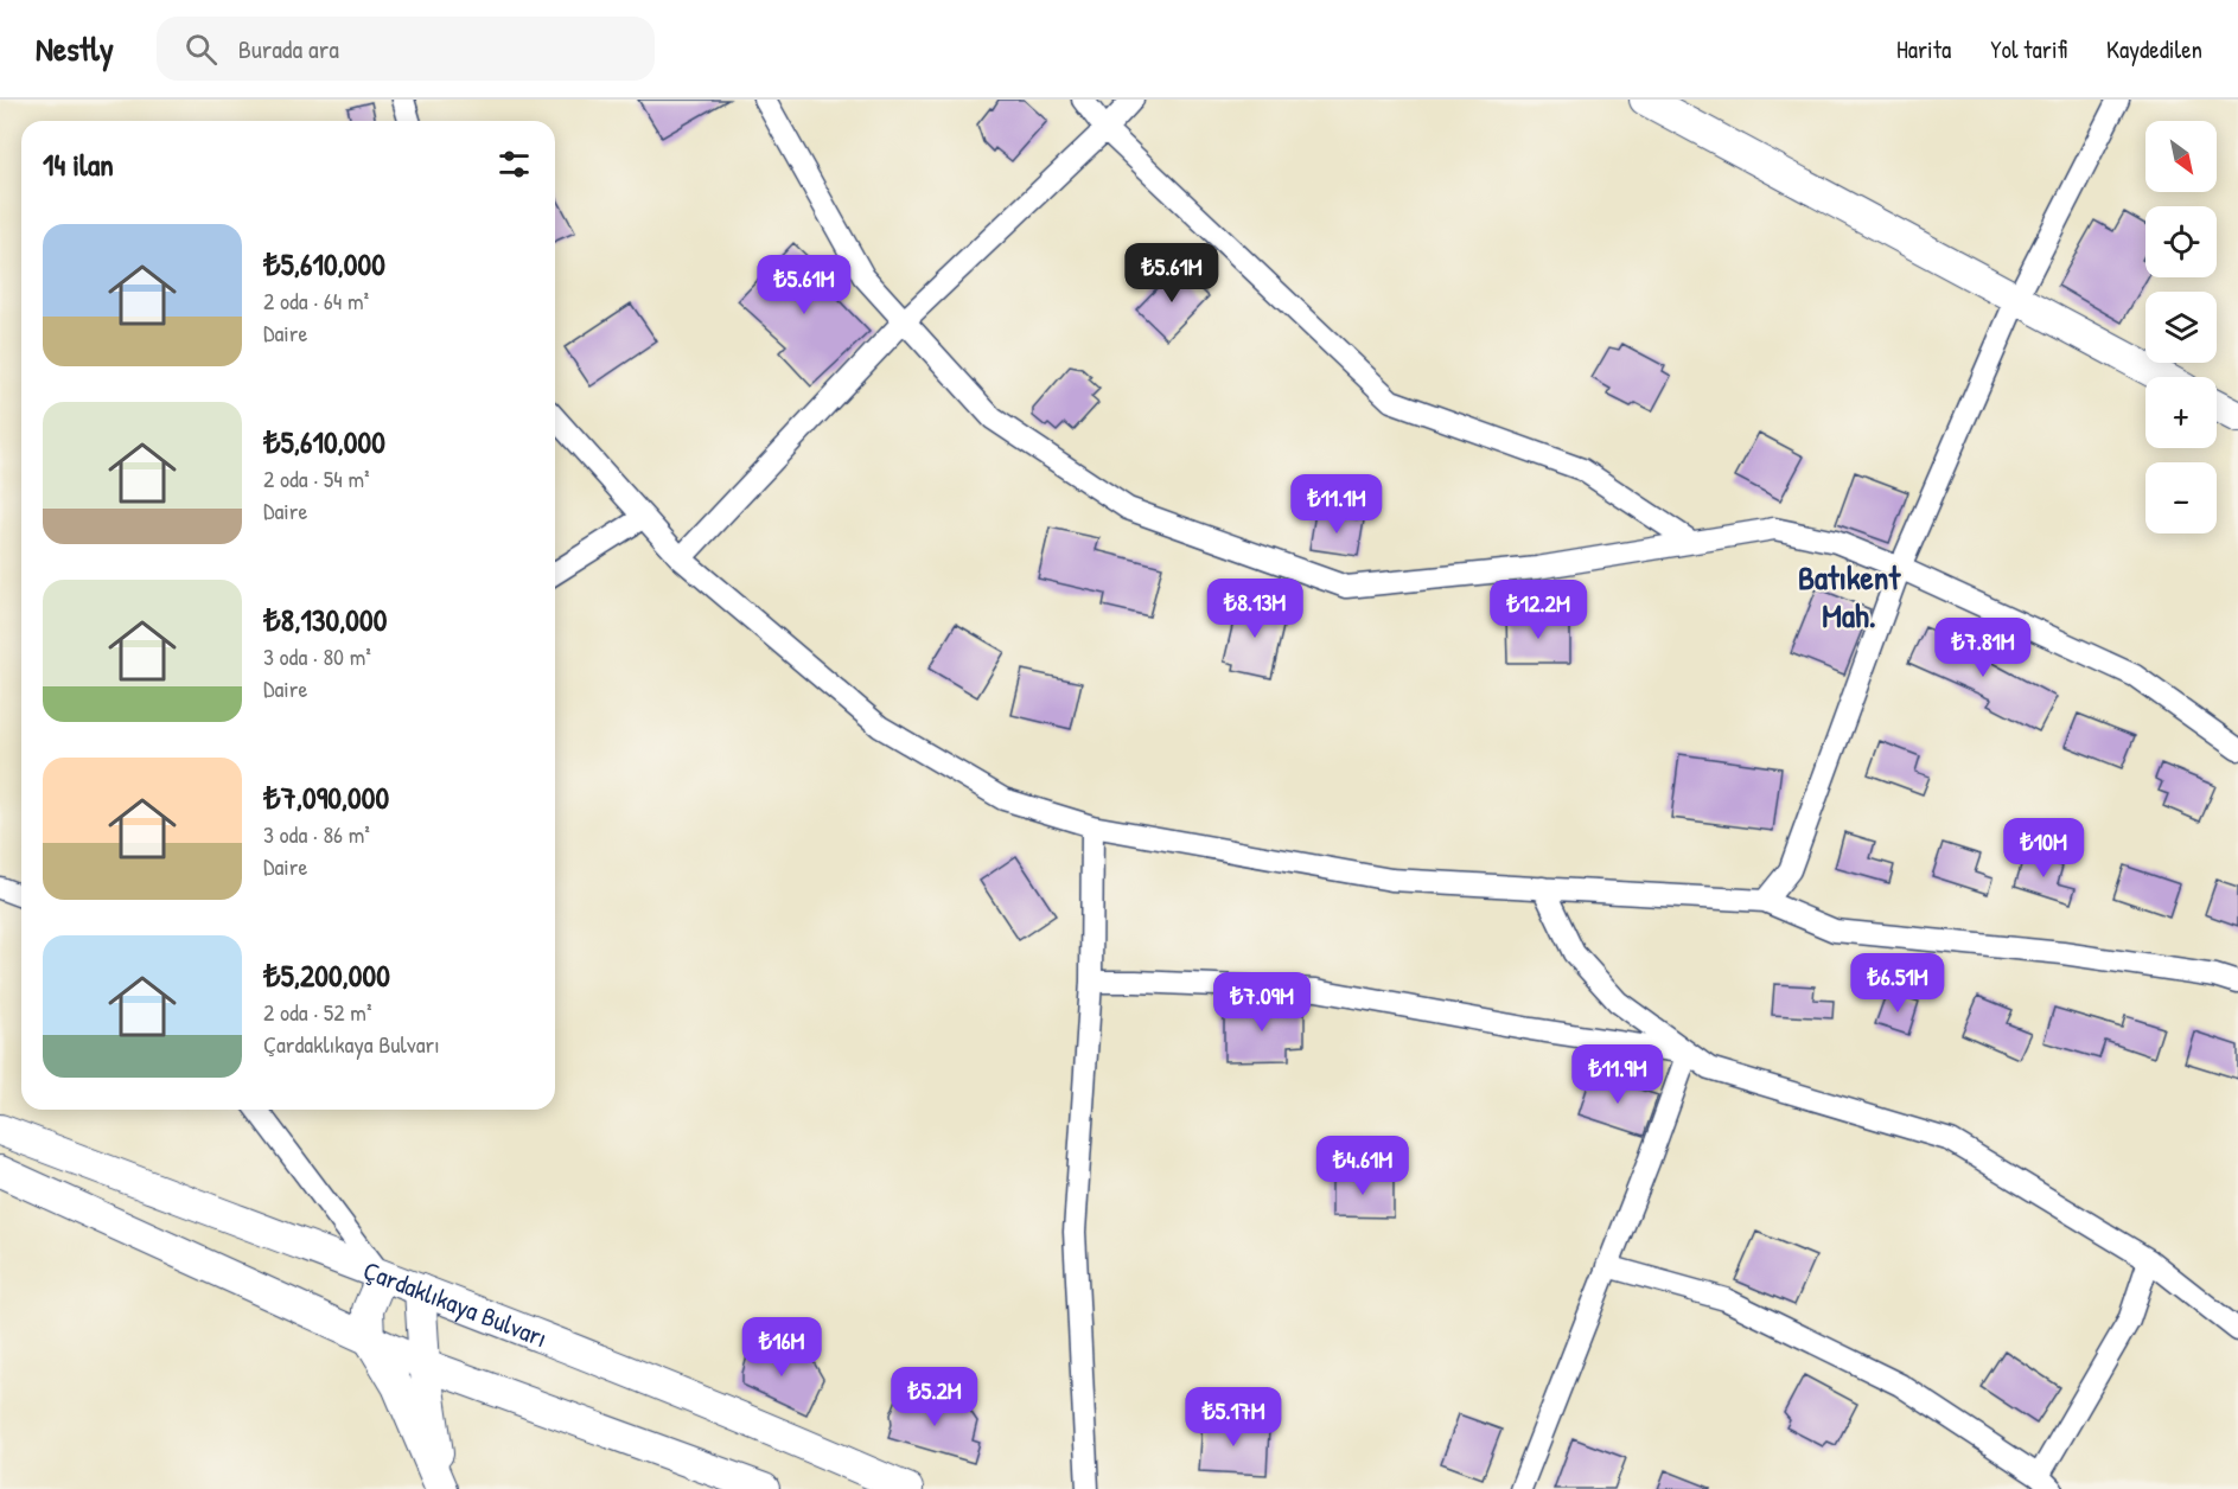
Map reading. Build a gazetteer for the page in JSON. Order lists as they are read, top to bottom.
{
  "streets": {
    "main road": ["Çardaklıkaya Bulvarı"]
  },
  "districts": ["Batıkent Mah."],
  "north": "bottom right",
  "page": {
    "header": "Nestly",
    "search": "Burada ara",
    "nav": ["Harita", "Yol tarifi", "Kaydedilen"],
    "map_buttons": ["+", "−"],
    "heading": "14 ilan",
    "list": [
      {
        "name": "₺5,610,000",
        "note": "2 oda · 64 m² · Daire"
      },
      {
        "name": "₺5,610,000",
        "note": "2 oda · 54 m² · Daire"
      },
      {
        "name": "₺8,130,000",
        "note": "3 oda · 80 m² · Daire"
      },
      {
        "name": "₺7,090,000",
        "note": "3 oda · 86 m² · Daire"
      },
      {
        "name": "₺5,200,000",
        "note": "2 oda · 52 m² · Çardaklıkaya Bulvarı"
      }
    ],
    "price": [
      "₺5.61M",
      "₺5.61M",
      "₺11.1M",
      "₺8.13M",
      "₺12.2M",
      "₺7.81M",
      "₺10M",
      "₺6.51M",
      "₺7.09M",
      "₺11.9M",
      "₺4.61M",
      "₺16M",
      "₺5.2M",
      "₺5.17M"
    ]
  }
}
